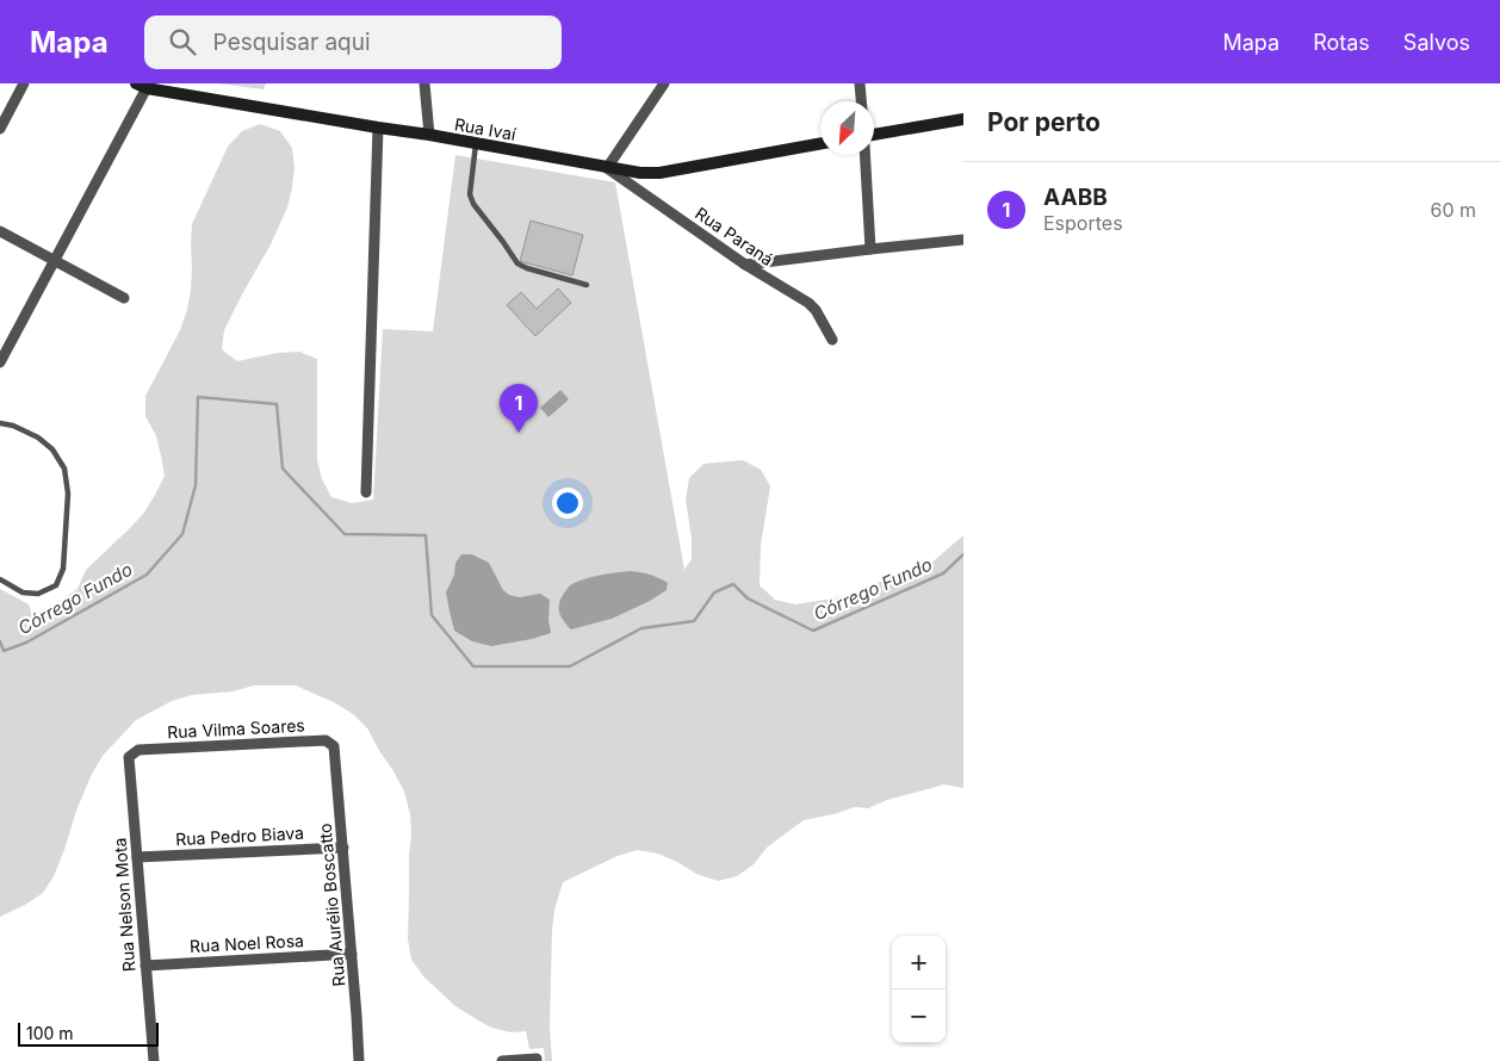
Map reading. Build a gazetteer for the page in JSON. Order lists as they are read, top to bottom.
{
  "streets": {
    "main road": ["Rua Ivaí"],
    "street": [
      "Rua Paraná",
      "Rua Vilma Soares",
      "Rua Pedro Biava",
      "Rua Nelson Mota",
      "Rua Aurélio Boscatto",
      "Rua Noel Rosa"
    ]
  },
  "crossings": [
    ["Rua Ivaí", "Rua Paraná"],
    ["Rua Vilma Soares", "Rua Nelson Mota"],
    ["Rua Vilma Soares", "Rua Aurélio Boscatto"],
    ["Rua Pedro Biava", "Rua Nelson Mota"],
    ["Rua Pedro Biava", "Rua Aurélio Boscatto"],
    ["Rua Nelson Mota", "Rua Noel Rosa"],
    ["Rua Aurélio Boscatto", "Rua Noel Rosa"]
  ],
  "water": ["Córrego Fundo"],
  "scale_bar": "100 m",
  "north": "bottom left",
  "page": {
    "header": "Mapa",
    "search": "Pesquisar aqui",
    "nav": ["Mapa", "Rotas", "Salvos"],
    "heading": "Por perto",
    "list": [
      {
        "mark": "1",
        "name": "AABB",
        "note": "Esportes",
        "value": "60 m"
      }
    ],
    "pins": "1",
    "map_buttons": ["+", "−"],
    "scale": "100 m"
  }
}
